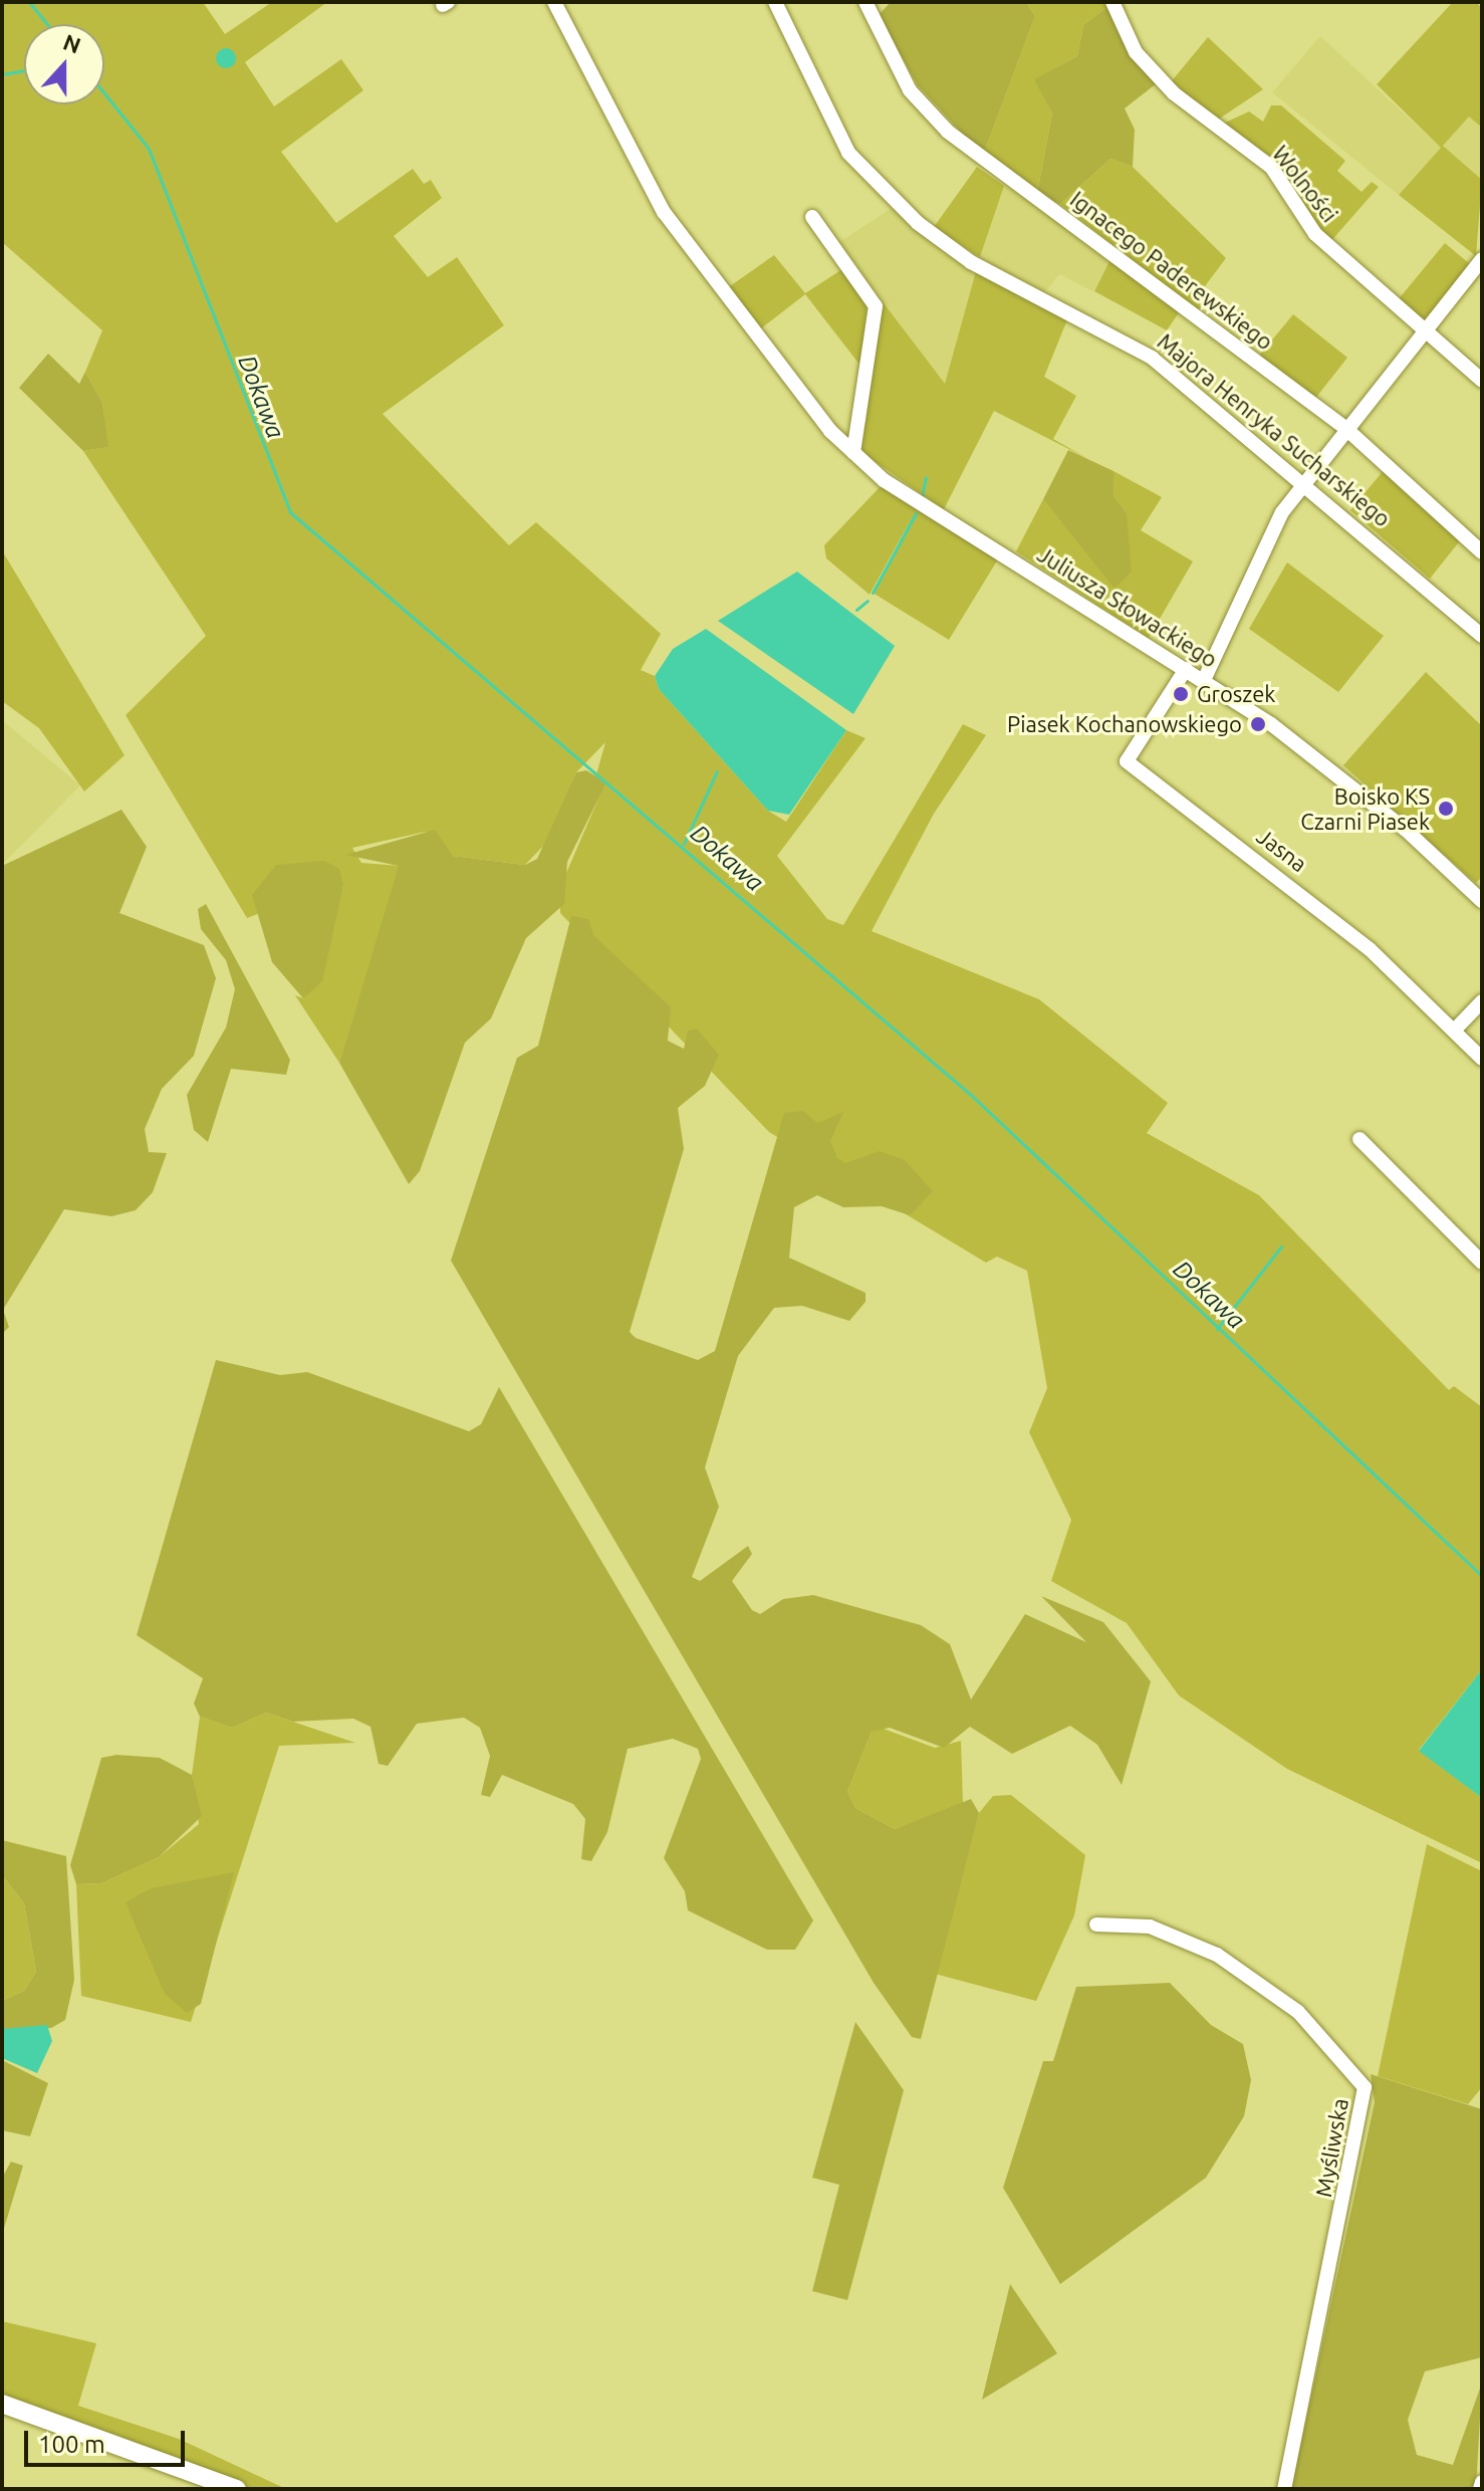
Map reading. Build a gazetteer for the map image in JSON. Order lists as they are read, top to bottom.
{
  "streets": {
    "street": [
      "Wolności",
      "Ignacego Paderewskiego",
      "Majora Henryka Sucharskiego",
      "Juliusza Słowackiego",
      "Jasna",
      "Myśliwska"
    ]
  },
  "crossings": [
    ["Juliusza Słowackiego", "Jasna"]
  ],
  "water": ["Dokawa"],
  "places": ["Groszek", "Piasek Kochanowskiego", "Boisko KS Czarni Piasek"],
  "scale_bar": "100 m",
  "north": "top"
}
